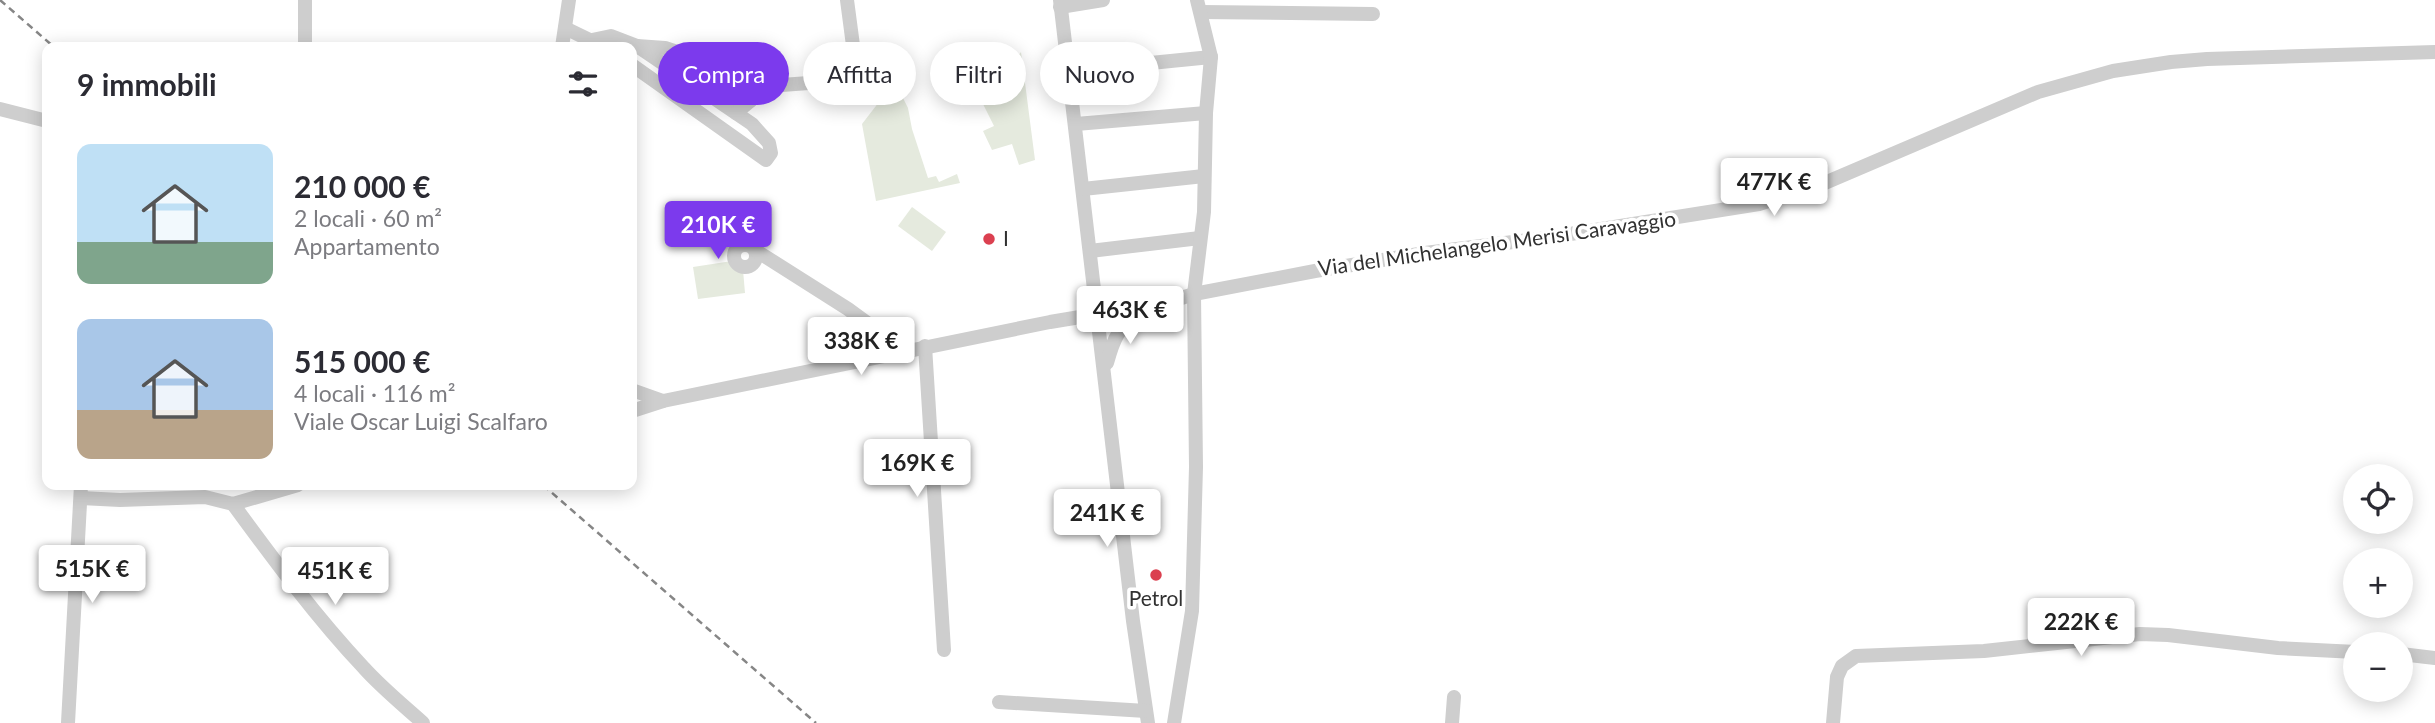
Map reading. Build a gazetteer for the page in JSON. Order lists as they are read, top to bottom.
{
  "streets": {
    "street": ["Via del Michelangelo Merisi Caravaggio"]
  },
  "places": ["I", "Petrol"],
  "page": {
    "chip": [
      "Compra",
      "Affitta",
      "Filtri",
      "Nuovo"
    ],
    "heading": "9 immobili",
    "list": [
      {
        "name": "210 000 €",
        "note": "2 locali · 60 m² · Appartamento"
      },
      {
        "name": "515 000 €",
        "note": "4 locali · 116 m² · Viale Oscar Luigi Scalfaro"
      }
    ],
    "price": [
      "477K €",
      "210K €",
      "463K €",
      "338K €",
      "169K €",
      "241K €",
      "515K €",
      "451K €",
      "222K €"
    ],
    "map_buttons": ["+", "−"]
  }
}
